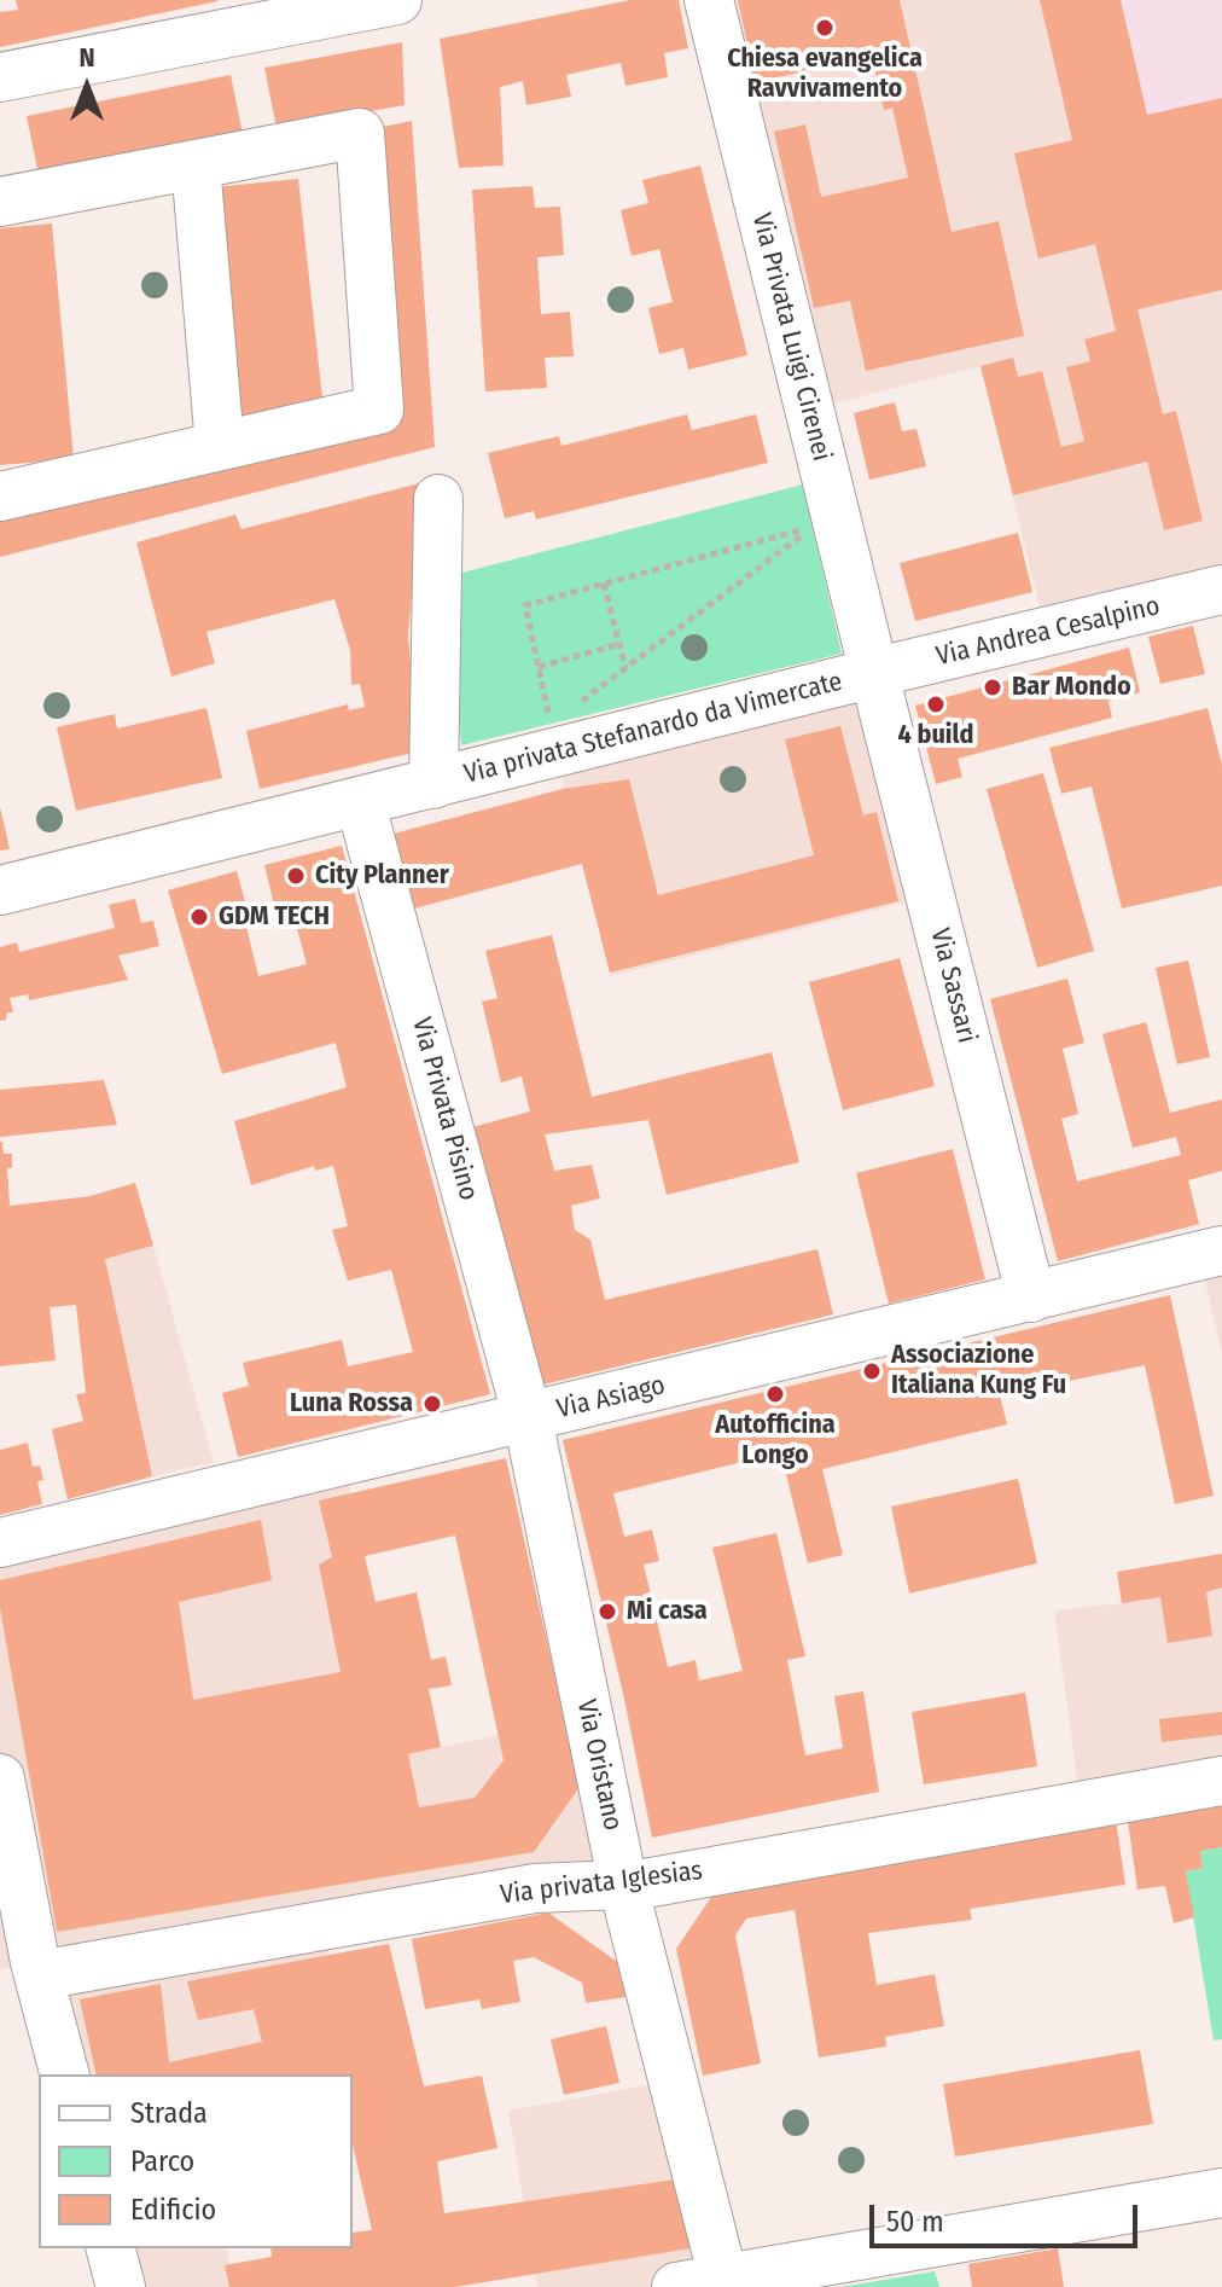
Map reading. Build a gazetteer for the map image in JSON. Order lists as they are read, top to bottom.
{
  "streets": {
    "street": [
      "Via Privata Luigi Cirenei",
      "Via Andrea Cesalpino",
      "Via privata Stefanardo da Vimercate",
      "Via Sassari",
      "Via Privata Pisino",
      "Via Asiago",
      "Via Oristano",
      "Via privata Iglesias"
    ]
  },
  "crossings": [
    ["Via Privata Luigi Cirenei", "Via Andrea Cesalpino"],
    ["Via Privata Luigi Cirenei", "Via privata Stefanardo da Vimercate"],
    ["Via Privata Luigi Cirenei", "Via Sassari"],
    ["Via Andrea Cesalpino", "Via privata Stefanardo da Vimercate"],
    ["Via Andrea Cesalpino", "Via Sassari"],
    ["Via privata Stefanardo da Vimercate", "Via Sassari"],
    ["Via privata Stefanardo da Vimercate", "Via Privata Pisino"],
    ["Via Sassari", "Via Asiago"],
    ["Via Privata Pisino", "Via Asiago"],
    ["Via Privata Pisino", "Via Oristano"],
    ["Via Asiago", "Via Oristano"],
    ["Via Oristano", "Via privata Iglesias"]
  ],
  "places": [
    "Chiesa evangelica Ravvivamento",
    "Bar Mondo",
    "4 build",
    "City Planner",
    "GDM TECH",
    "Associazione Italiana Kung Fu",
    "Autofficina Longo",
    "Luna Rossa",
    "Mi casa"
  ],
  "legend": ["Strada", "Parco", "Edificio"],
  "scale_bar": "50 m",
  "north": "top"
}
